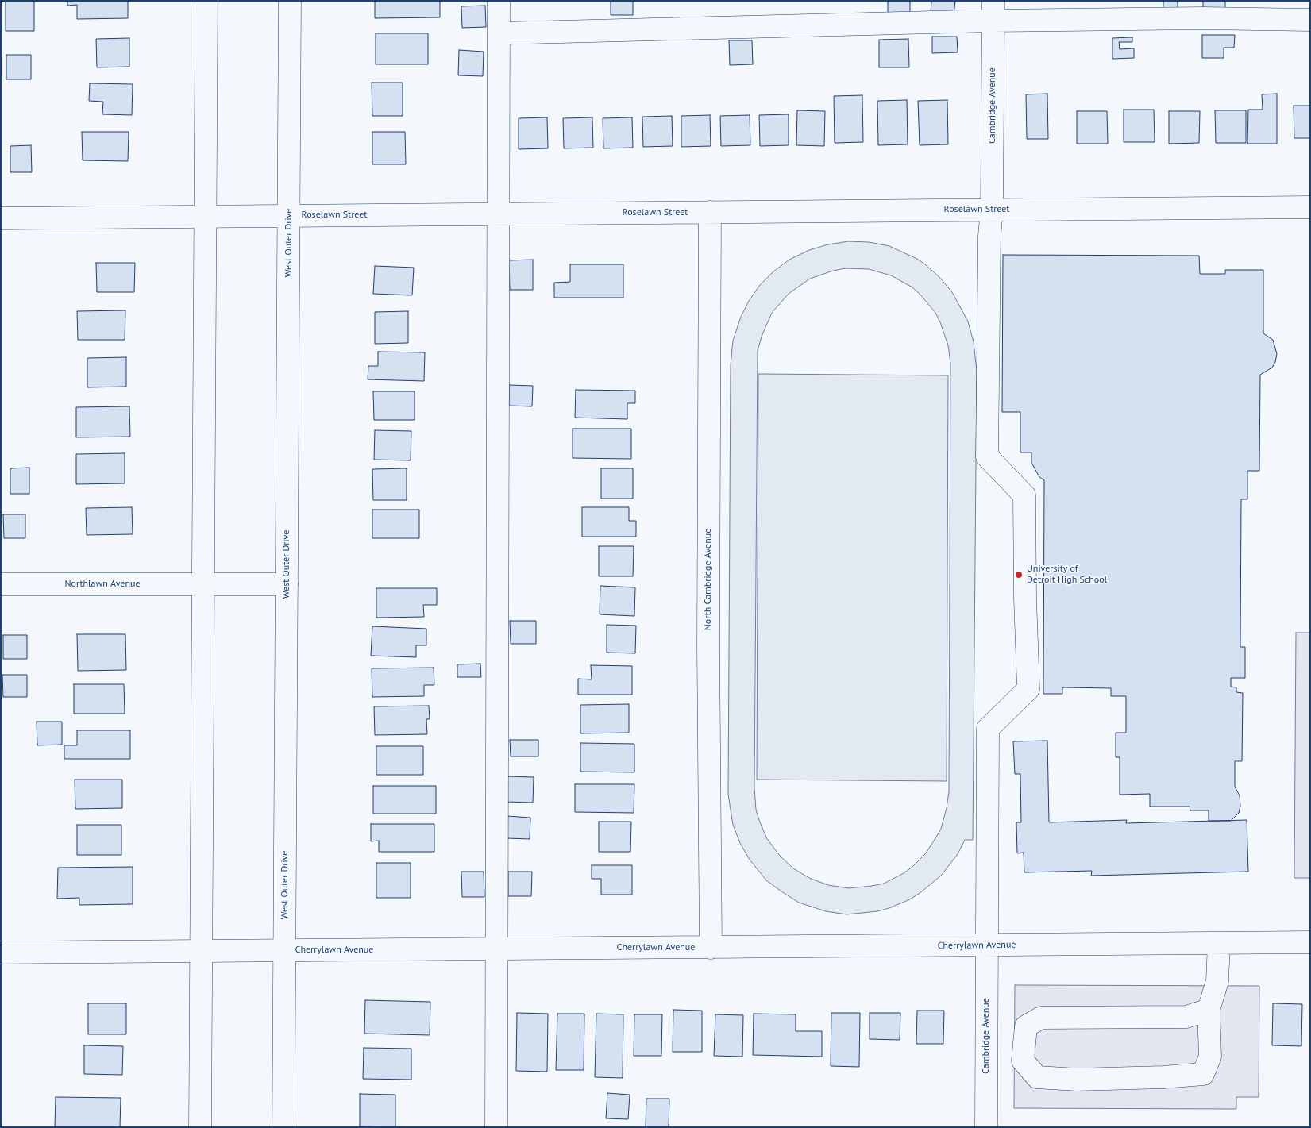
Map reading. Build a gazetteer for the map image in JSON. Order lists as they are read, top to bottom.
{
  "streets": {
    "street": [
      "Cambridge Avenue",
      "Roselawn Street",
      "West Outer Drive",
      "North Cambridge Avenue",
      "Northlawn Avenue",
      "Cherrylawn Avenue"
    ]
  },
  "crossings": [
    ["Cambridge Avenue", "Roselawn Street"],
    ["Cambridge Avenue", "Cherrylawn Avenue"],
    ["Roselawn Street", "West Outer Drive"],
    ["Roselawn Street", "North Cambridge Avenue"],
    ["West Outer Drive", "Northlawn Avenue"],
    ["West Outer Drive", "Cherrylawn Avenue"],
    ["North Cambridge Avenue", "Cherrylawn Avenue"]
  ],
  "places": ["University of Detroit High School"]
}
